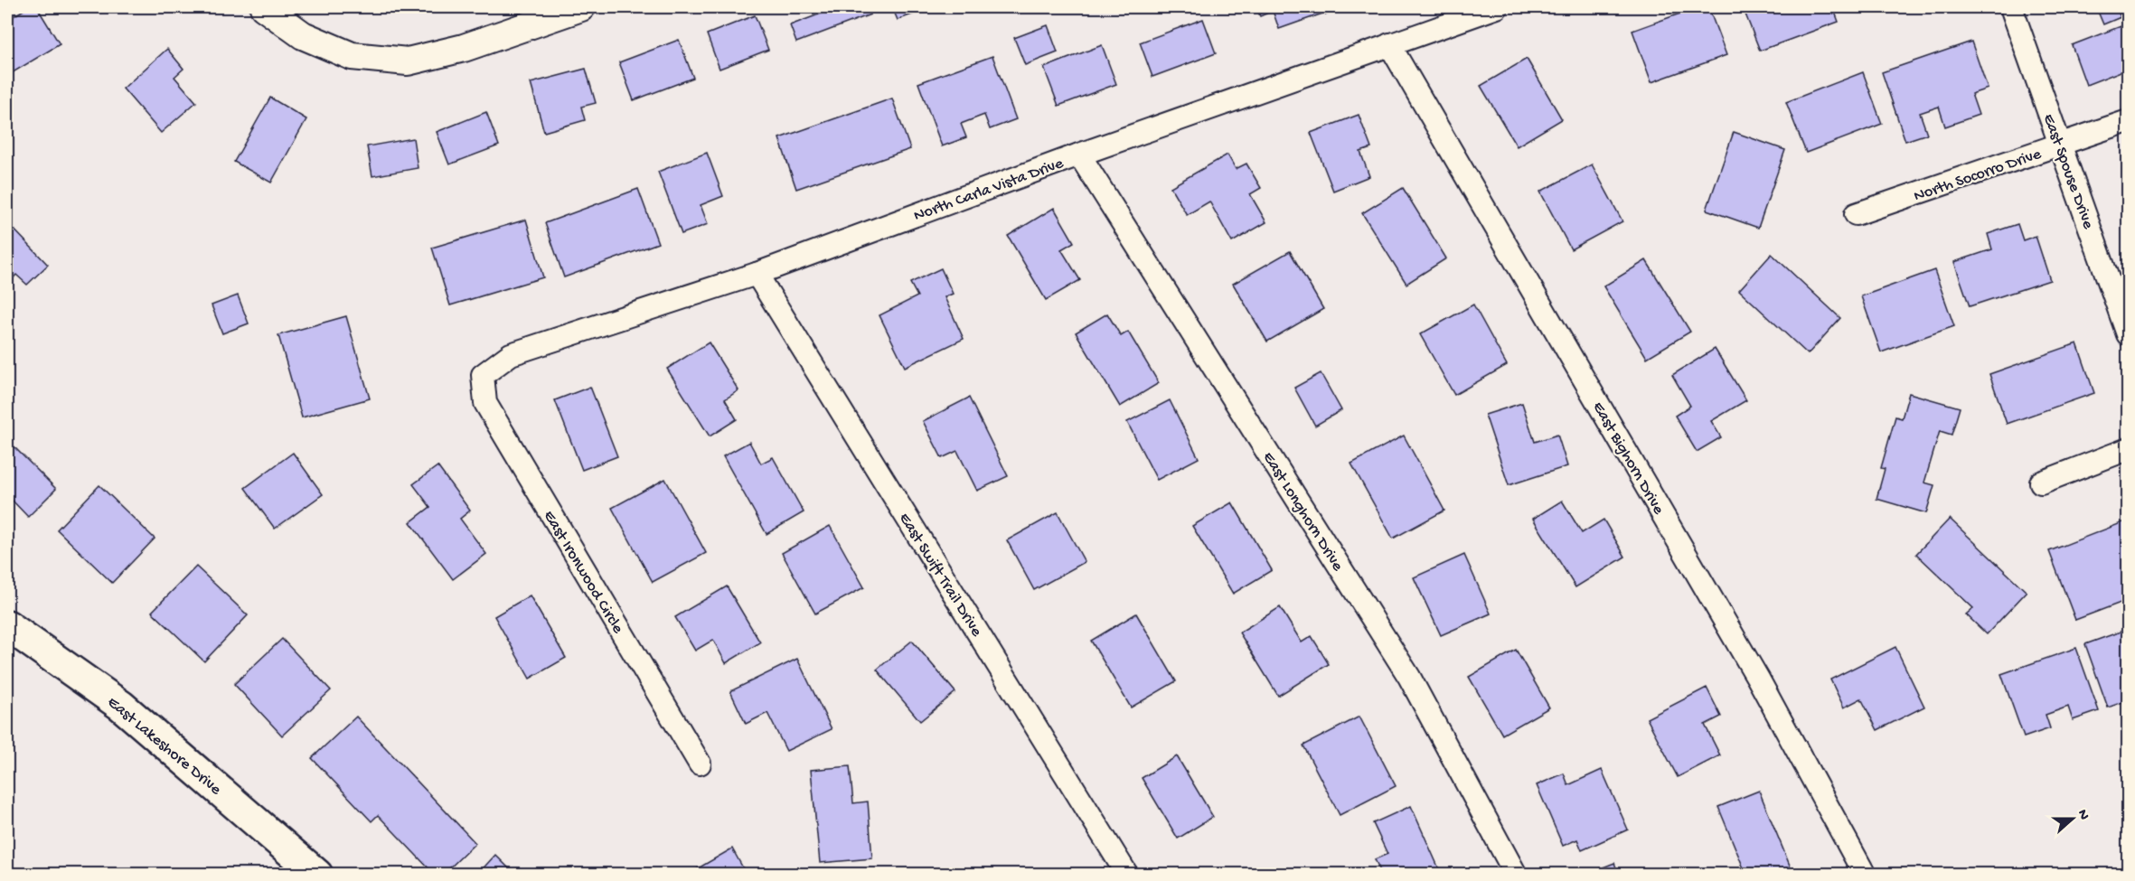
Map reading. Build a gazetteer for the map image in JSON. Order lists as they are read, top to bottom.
{
  "streets": {
    "main road": ["East Lakeshore Drive"],
    "street": [
      "East Spouse Drive",
      "North Socorro Drive",
      "North Carla Vista Drive",
      "East Bighorn Drive",
      "East Longhorn Drive",
      "East Ironwood Circle",
      "East Swift Trail Drive"
    ]
  },
  "crossings": [
    ["East Spouse Drive", "North Socorro Drive"],
    ["North Carla Vista Drive", "East Bighorn Drive"],
    ["North Carla Vista Drive", "East Longhorn Drive"],
    ["North Carla Vista Drive", "East Ironwood Circle"],
    ["North Carla Vista Drive", "East Swift Trail Drive"]
  ],
  "north": "right"
}
